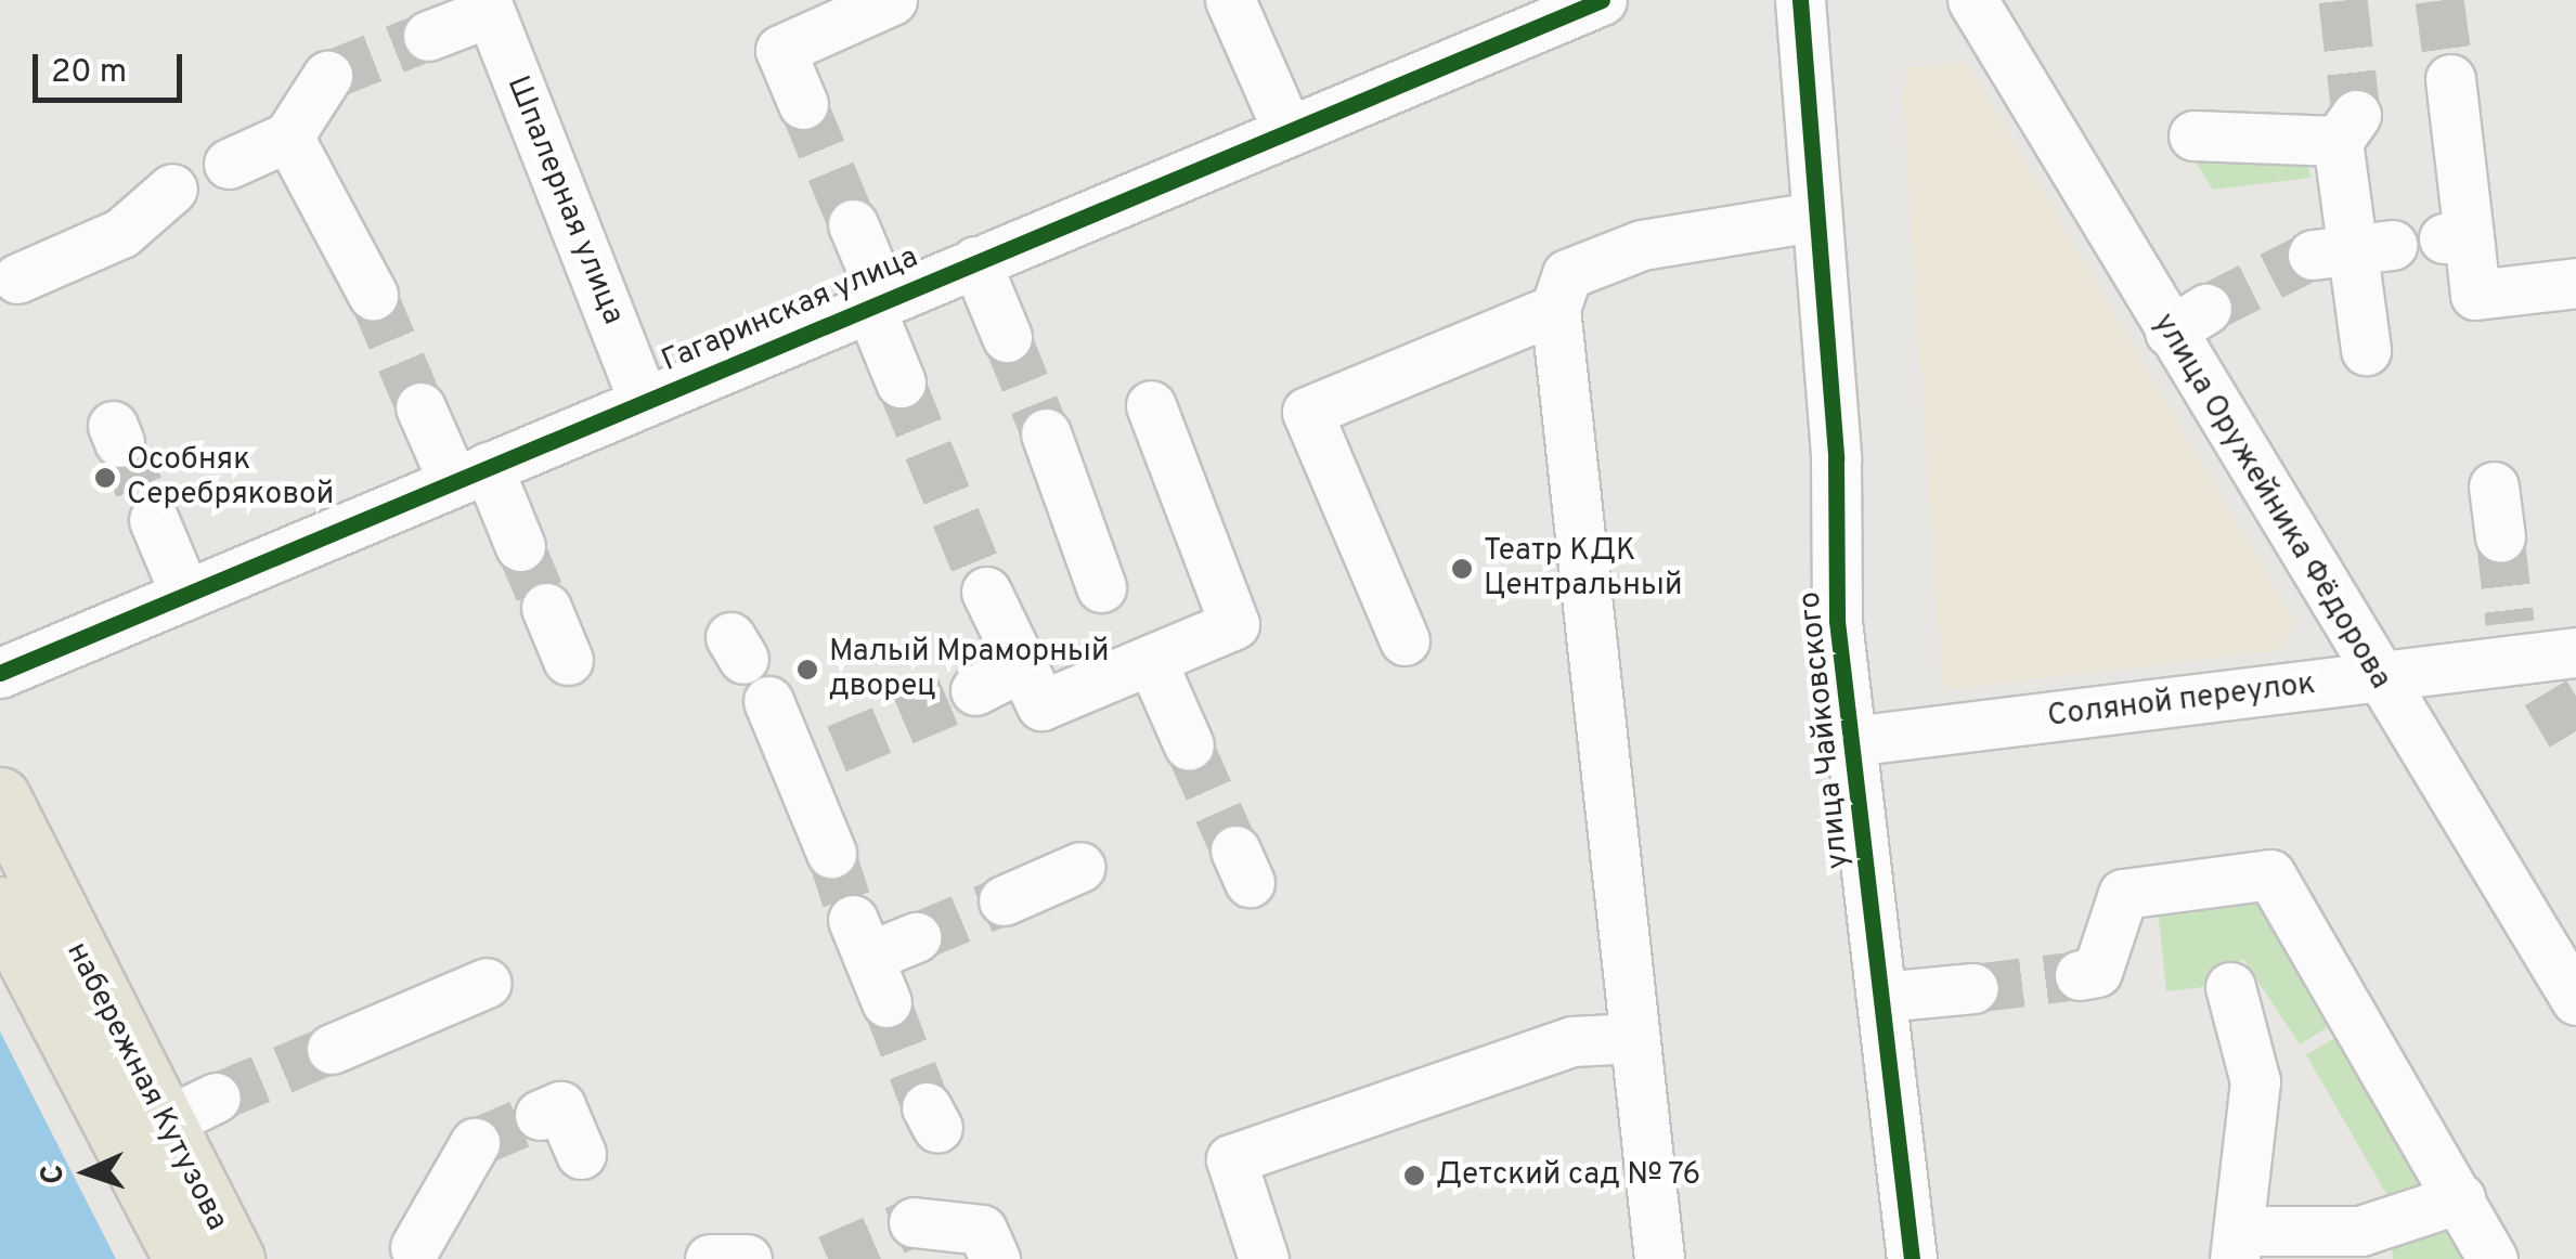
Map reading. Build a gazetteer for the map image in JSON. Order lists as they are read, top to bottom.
{
  "streets": {
    "main road": ["набережная Кутузова"],
    "street": [
      "Шпалерная улица",
      "Гагаринская улица",
      "улица Оружейника Фёдорова",
      "Соляной переулок",
      "улица Чайковского"
    ]
  },
  "crossings": [
    ["Шпалерная улица", "Гагаринская улица"],
    ["улица Оружейника Фёдорова", "Соляной переулок"],
    ["Соляной переулок", "улица Чайковского"]
  ],
  "places": [
    "Особняк Серебряковой",
    "Театр КДК Центральный",
    "Малый Мраморный дворец",
    "Детский сад № 76"
  ],
  "scale_bar": "20 m",
  "north": "left"
}
